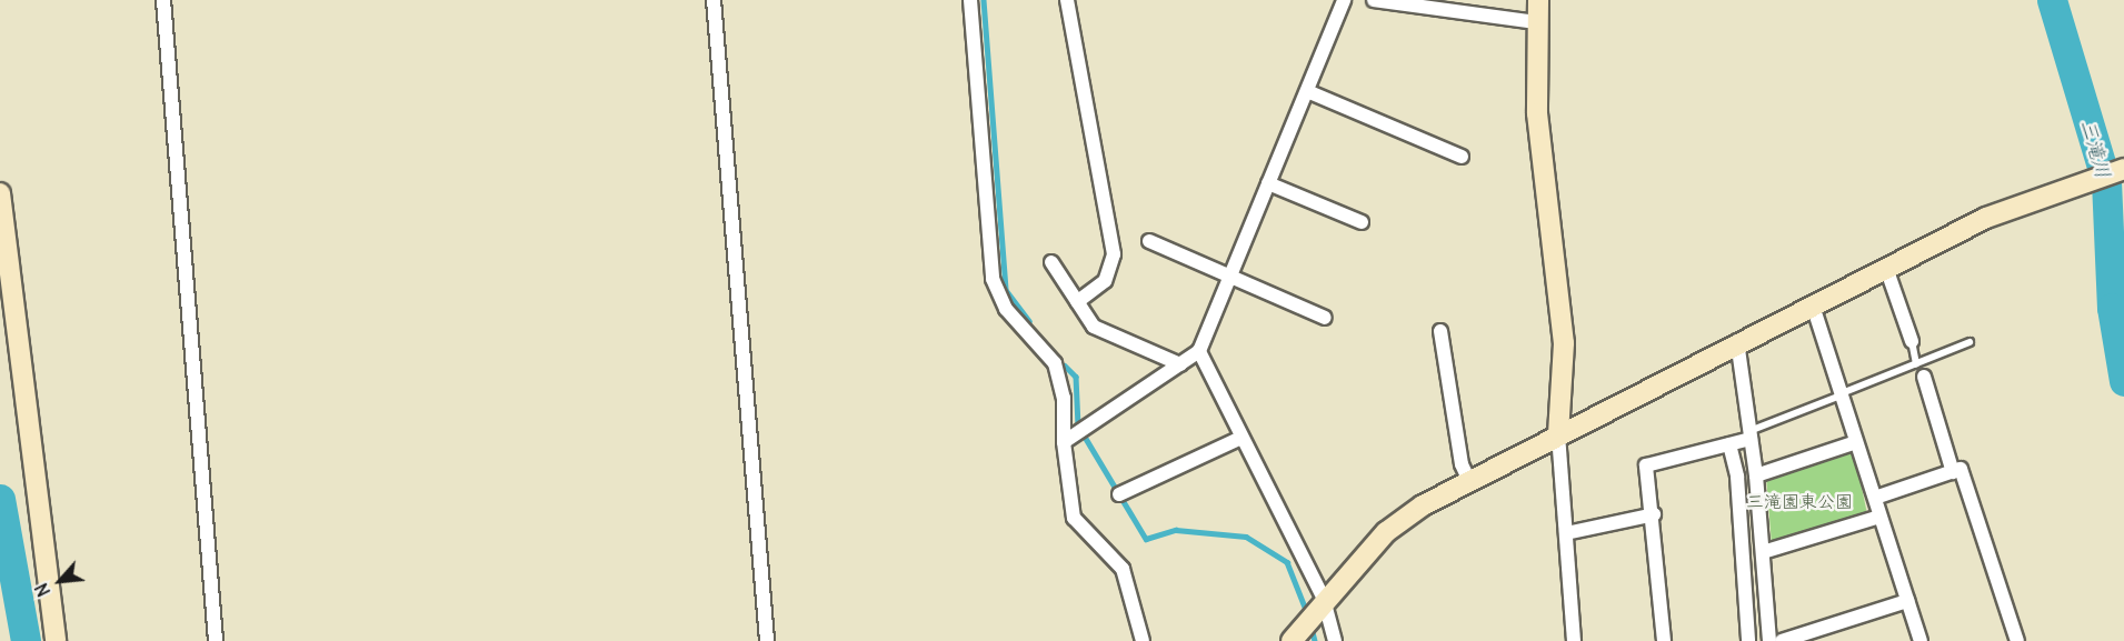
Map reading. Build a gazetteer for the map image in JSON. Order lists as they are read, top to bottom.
{
  "water": ["三滝川"],
  "parks": ["三滝園東公園"],
  "north": "bottom left"
}
